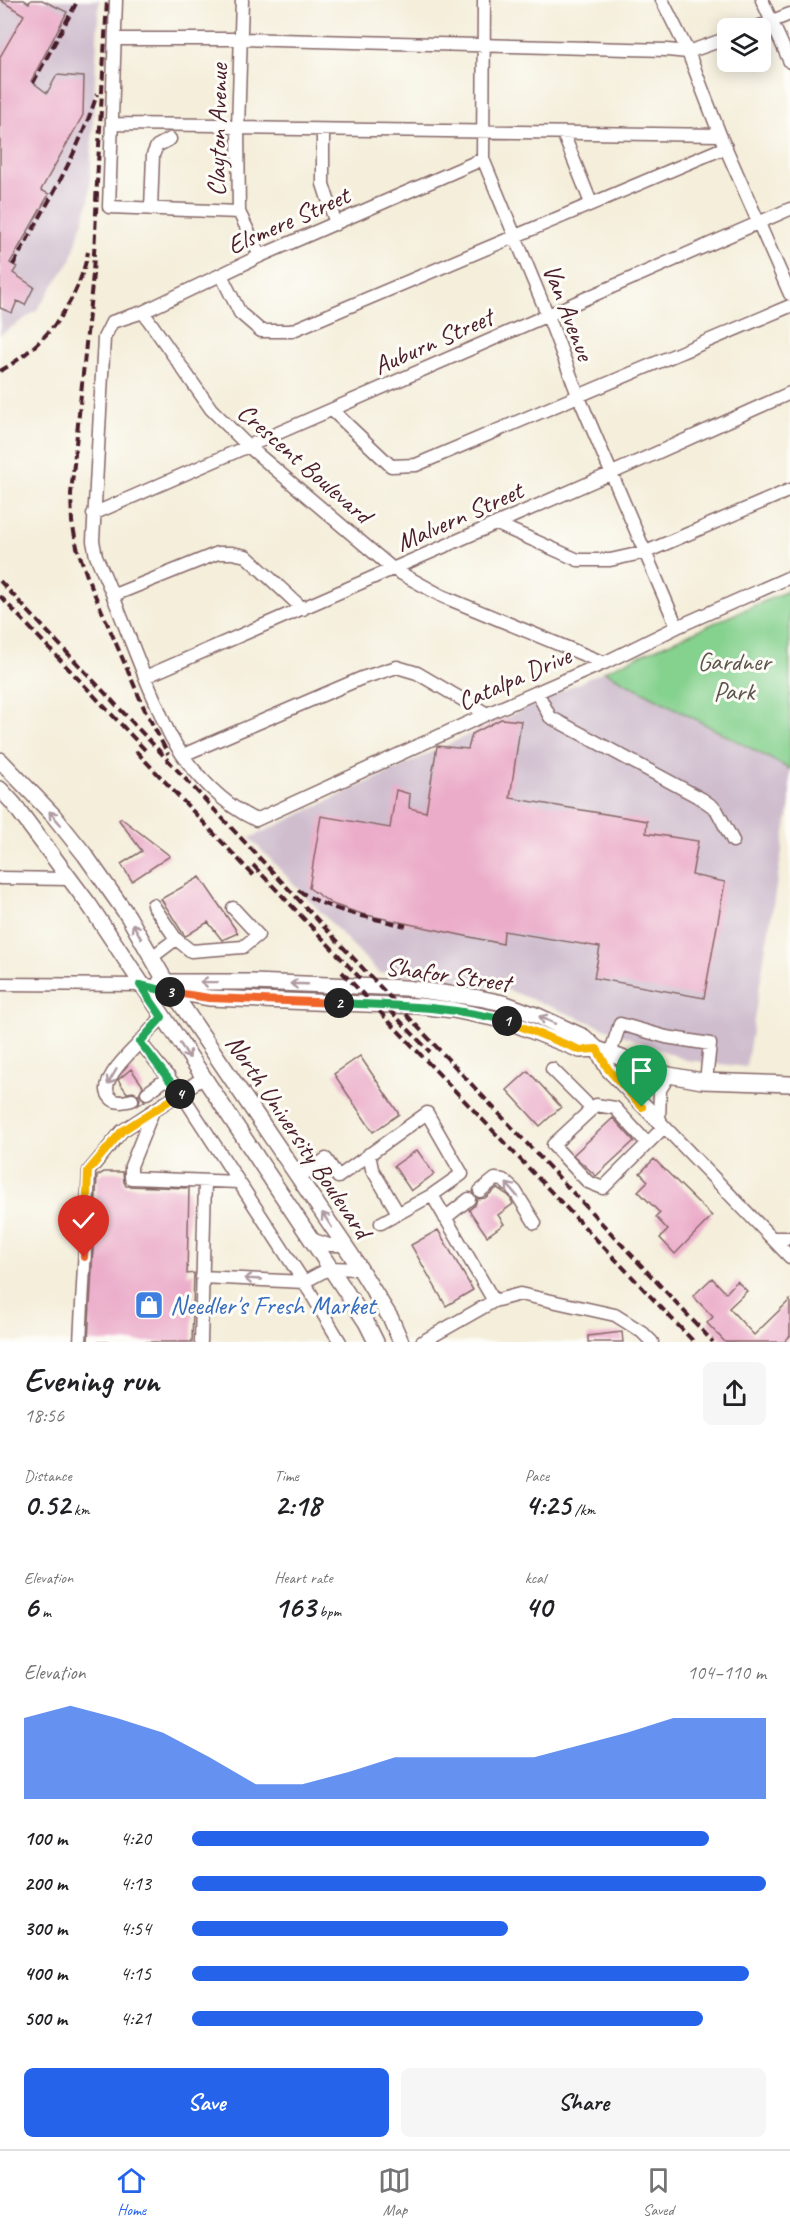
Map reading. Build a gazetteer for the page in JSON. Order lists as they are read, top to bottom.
{
  "streets": {
    "main road": ["Shafor Street", "North University Boulevard"],
    "street": [
      "Clayton Avenue",
      "Elsmere Street",
      "Van Avenue",
      "Auburn Street",
      "Crescent Boulevard",
      "Malvern Street",
      "Catalpa Drive"
    ]
  },
  "crossings": [
    ["Clayton Avenue", "Elsmere Street"],
    ["Elsmere Street", "Van Avenue"],
    ["Elsmere Street", "Auburn Street"],
    ["Elsmere Street", "Crescent Boulevard"],
    ["Van Avenue", "Auburn Street"],
    ["Van Avenue", "Malvern Street"],
    ["Van Avenue", "Catalpa Drive"],
    ["Auburn Street", "Crescent Boulevard"],
    ["Crescent Boulevard", "Malvern Street"],
    ["Crescent Boulevard", "Catalpa Drive"],
    ["Shafor Street", "North University Boulevard"]
  ],
  "one_way": ["Shafor Street"],
  "parks": ["Gardner Park"],
  "places": {
    "shop": ["Needler's Fresh Market"]
  },
  "page": {
    "pins": [
      "3",
      "2",
      "1",
      "4"
    ],
    "heading": ["Evening run", "18:56"],
    "stats": [
      ["Distance", "0.52 km"],
      ["Time", "2:18"],
      ["Pace", "4:25 /km"],
      ["Elevation", "6 m"],
      ["Heart rate", "163 bpm"],
      ["kcal", "40"]
    ],
    "chart": ["Elevation", "104–110 m"],
    "list": [
      {
        "name": "100 m",
        "note": "4:20"
      },
      {
        "name": "200 m",
        "note": "4:13"
      },
      {
        "name": "300 m",
        "note": "4:54"
      },
      {
        "name": "400 m",
        "note": "4:15"
      },
      {
        "name": "500 m",
        "note": "4:21"
      }
    ],
    "buttons": ["Save", "Share"],
    "tabs": ["Home", "Map", "Saved"]
  }
}
